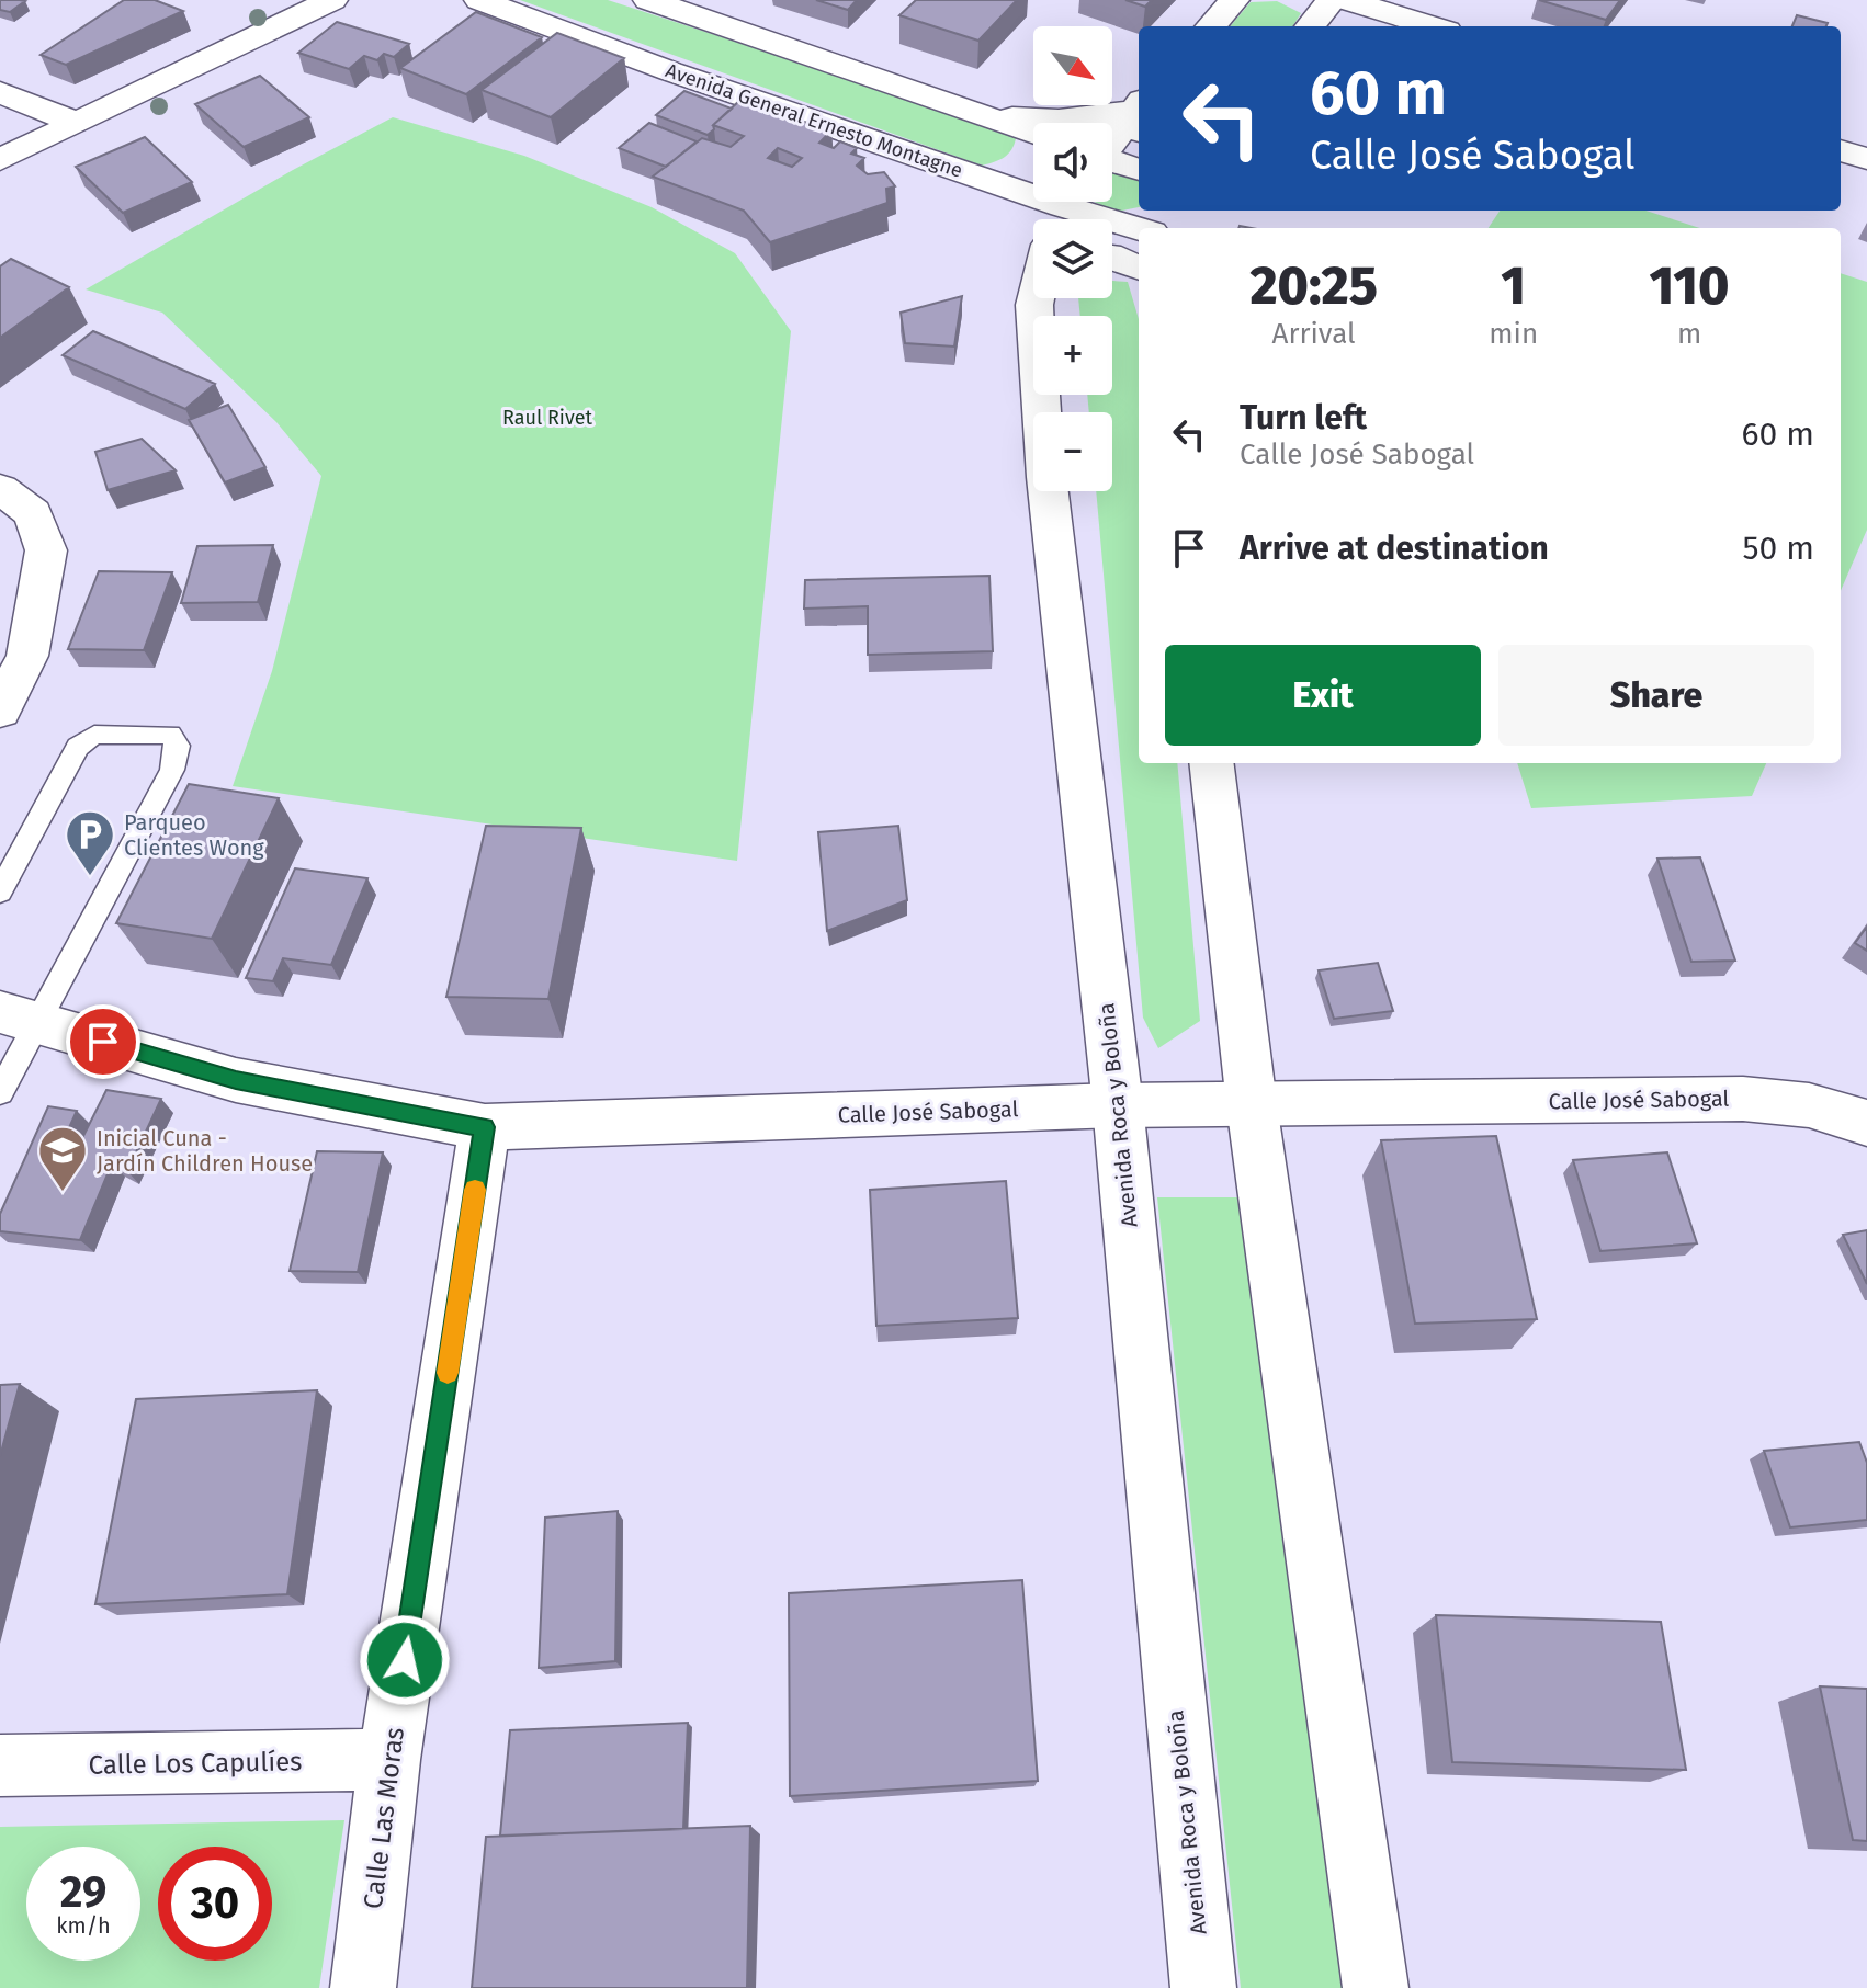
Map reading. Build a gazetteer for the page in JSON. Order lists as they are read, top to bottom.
{
  "streets": {
    "main road": [
      "Avenida General Ernesto Montagne",
      "Calle José Sabogal",
      "Avenida Roca y Boloña",
      "Calle Los Capulíes",
      "Calle Las Moras"
    ]
  },
  "crossings": [
    ["Calle José Sabogal", "Avenida Roca y Boloña"],
    ["Calle José Sabogal", "Calle Las Moras"],
    ["Calle Los Capulíes", "Calle Las Moras"]
  ],
  "parks": ["Raul Rivet"],
  "places": {
    "parking": ["Parqueo Clientes Wong"],
    "school or university": ["Inicial Cuna - Jardín Children House"]
  },
  "north": "bottom right",
  "page": {
    "map_buttons": ["+", "−"],
    "turn": ["60 m", "Calle José Sabogal"],
    "eta": [
      "20:25",
      "Arrival",
      "1",
      "min",
      "110",
      "m"
    ],
    "list": [
      {
        "name": "Turn left",
        "note": "Calle José Sabogal",
        "value": "60 m"
      },
      {
        "name": "Arrive at destination",
        "value": "50 m"
      }
    ],
    "buttons": ["Exit", "Share"],
    "speed": "29 km/h",
    "limit": "30"
  }
}
